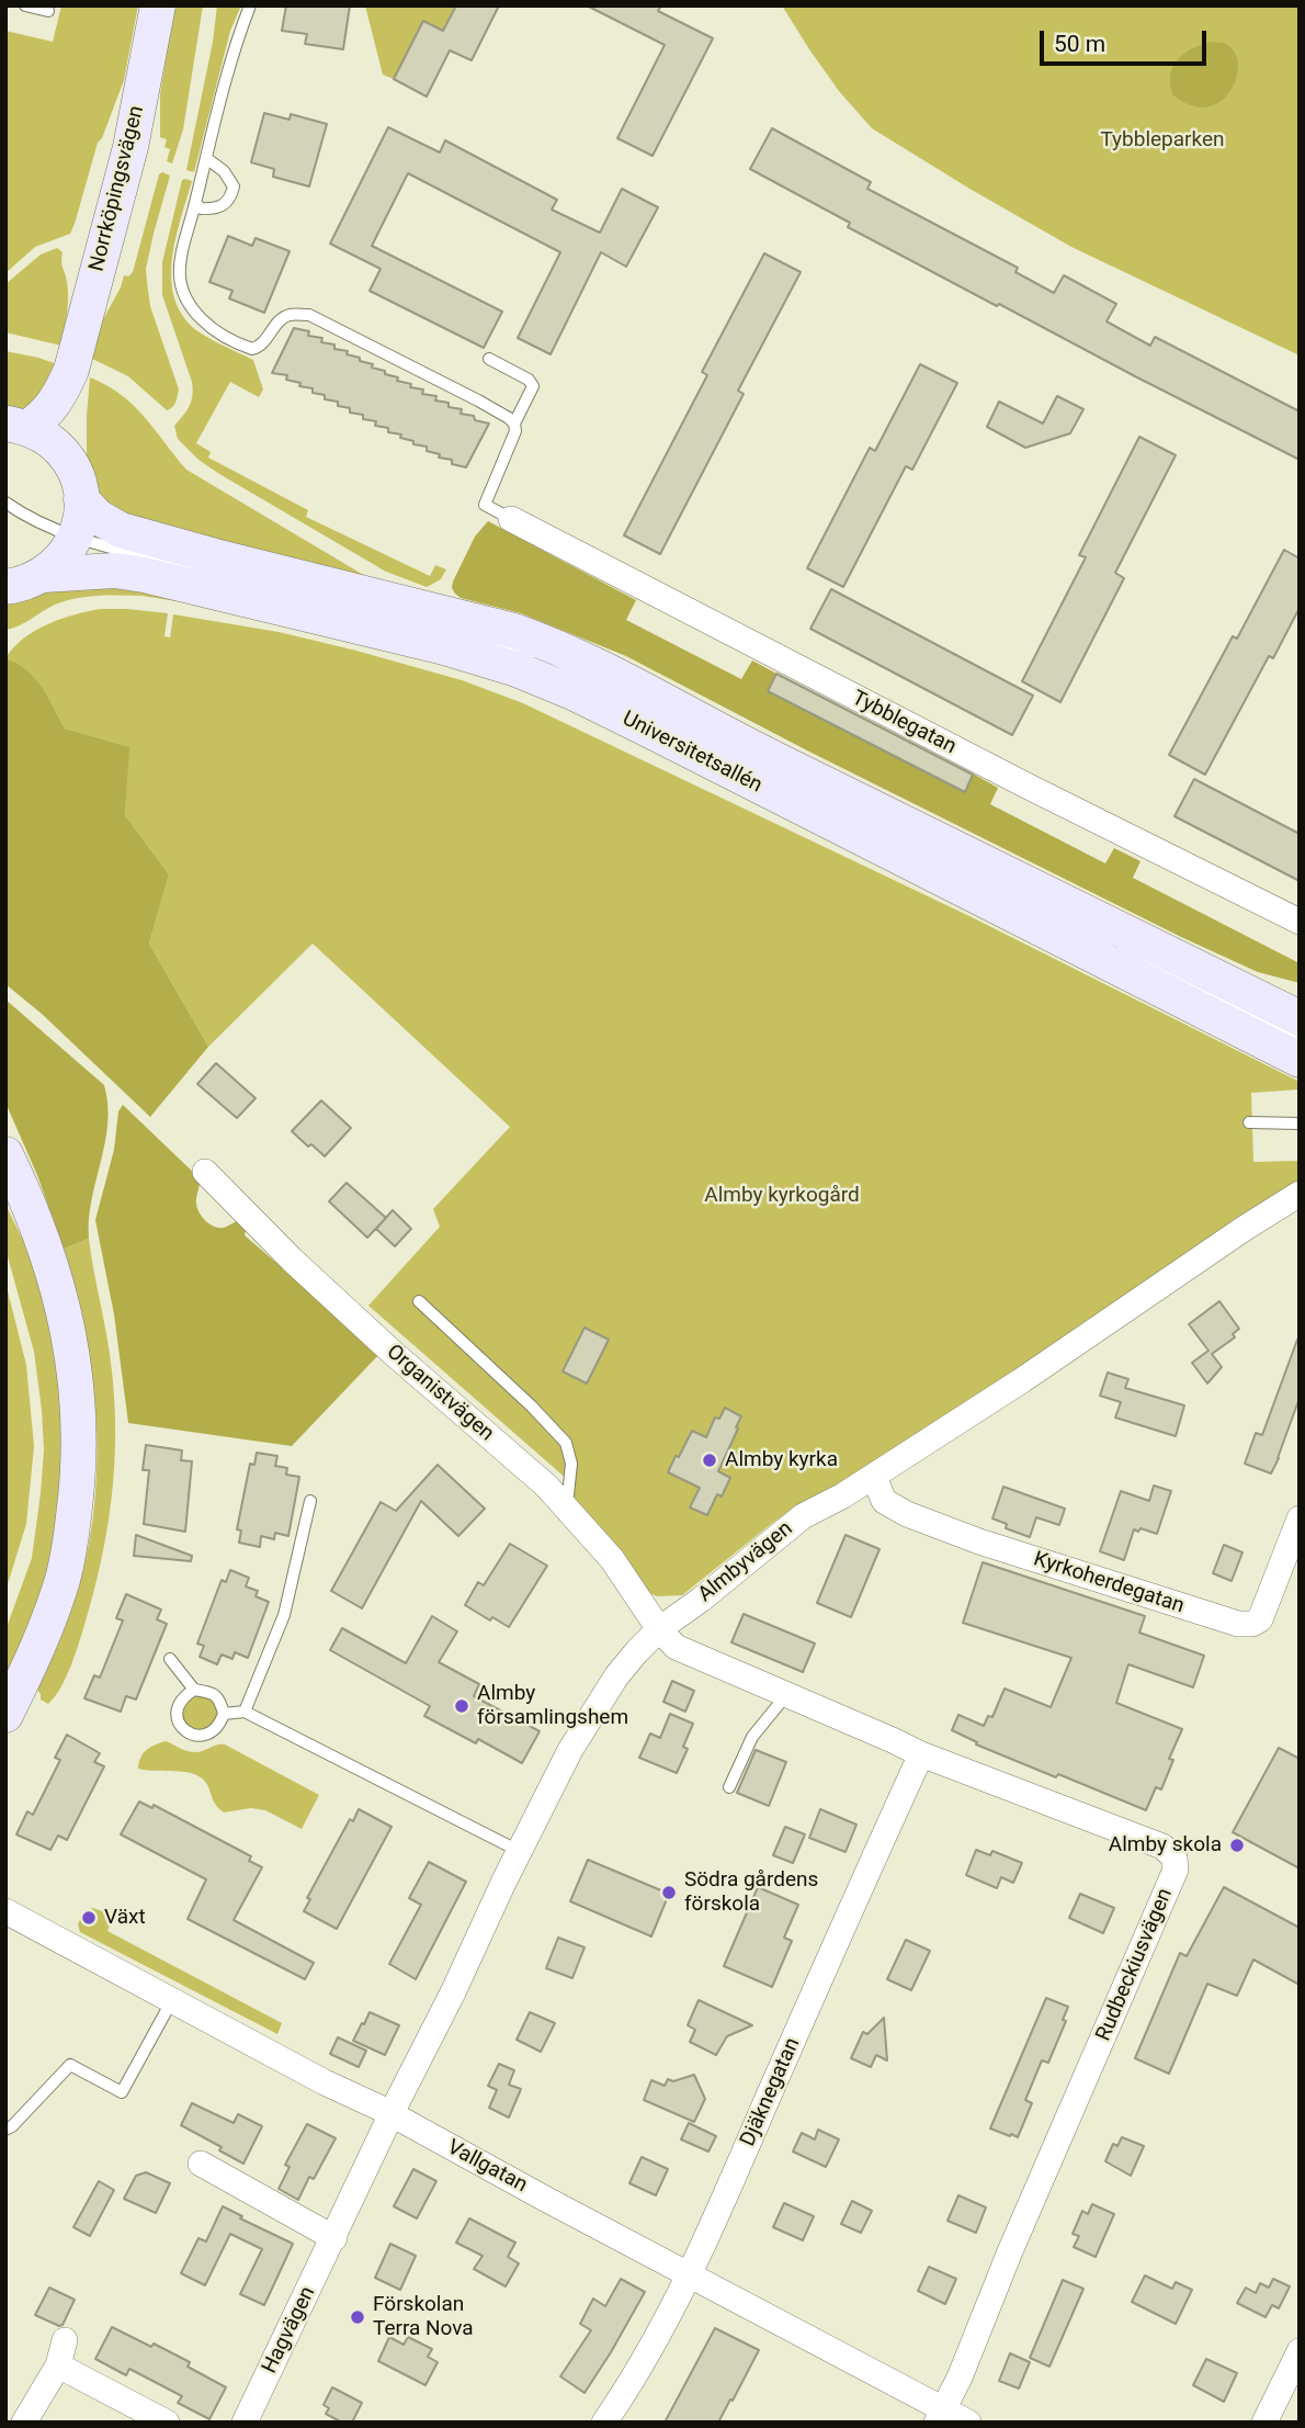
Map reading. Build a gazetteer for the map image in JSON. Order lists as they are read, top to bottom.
{
  "streets": {
    "main road": ["Norrköpingsvägen", "Universitetsallén"],
    "street": [
      "Tybblegatan",
      "Organistvägen",
      "Almbyvägen",
      "Kyrkoherdegatan",
      "Rudbeckiusvägen",
      "Djäknegatan",
      "Vallgatan",
      "Hagvägen"
    ]
  },
  "crossings": [
    ["Organistvägen", "Almbyvägen"],
    ["Organistvägen", "Rudbeckiusvägen"],
    ["Almbyvägen", "Kyrkoherdegatan"],
    ["Almbyvägen", "Rudbeckiusvägen"],
    ["Almbyvägen", "Vallgatan"],
    ["Almbyvägen", "Hagvägen"],
    ["Rudbeckiusvägen", "Djäknegatan"],
    ["Rudbeckiusvägen", "Vallgatan"],
    ["Djäknegatan", "Vallgatan"],
    ["Vallgatan", "Hagvägen"]
  ],
  "parks": ["Tybbleparken", "Almby kyrkogård"],
  "places": [
    "Almby kyrka",
    "Almby församlingshem",
    "Almby skola",
    "Södra gårdens förskola",
    "Växt",
    "Förskolan Terra Nova"
  ],
  "scale_bar": "50 m"
}
